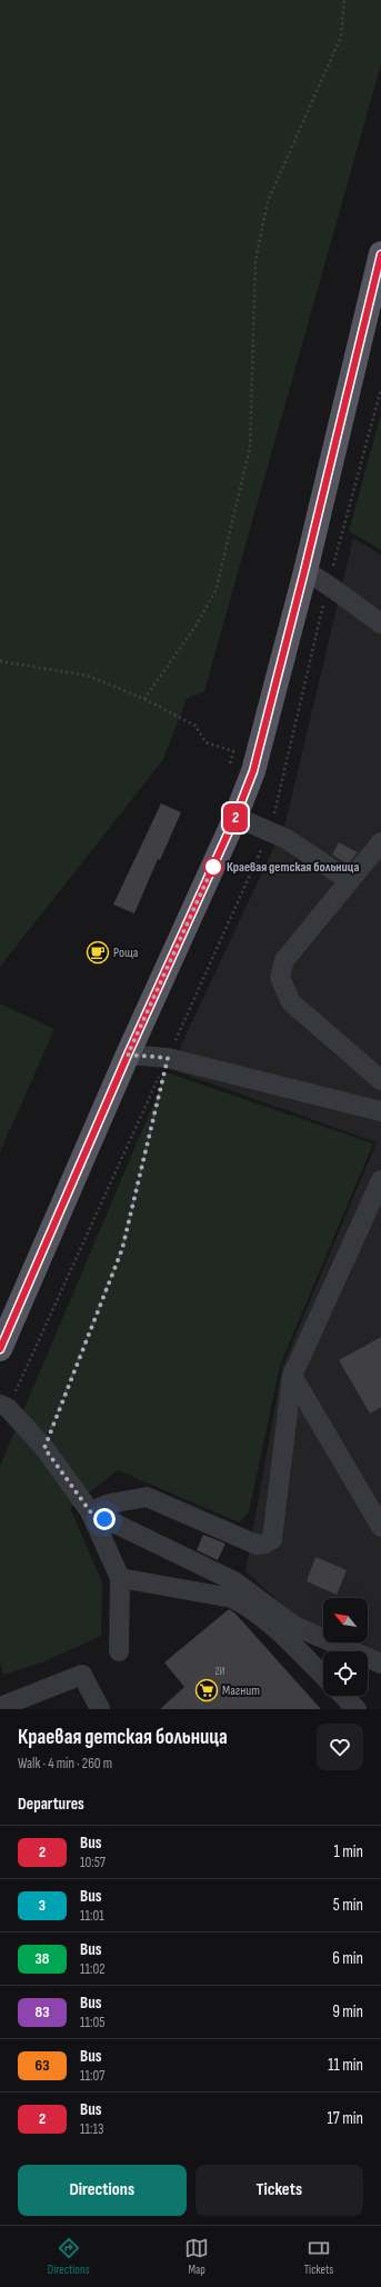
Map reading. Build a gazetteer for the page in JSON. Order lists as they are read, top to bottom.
{
  "places": {
    "other": ["Краевая детская больница"],
    "cafe": ["Роща"],
    "supermarket": ["Магнит"]
  },
  "lines": ["bus line 2"],
  "house_numbers": ["2И"],
  "north": "top left",
  "page": {
    "on_map": "2",
    "heading": [
      ["Краевая детская больница", "Walk · 4 min · 260 m"],
      "Departures"
    ],
    "list": [
      {
        "mark": "2",
        "name": "Bus",
        "note": "10:57",
        "value": "1 min"
      },
      {
        "mark": "3",
        "name": "Bus",
        "note": "11:01",
        "value": "5 min"
      },
      {
        "mark": "38",
        "name": "Bus",
        "note": "11:02",
        "value": "6 min"
      },
      {
        "mark": "83",
        "name": "Bus",
        "note": "11:05",
        "value": "9 min"
      },
      {
        "mark": "63",
        "name": "Bus",
        "note": "11:07",
        "value": "11 min"
      },
      {
        "mark": "2",
        "name": "Bus",
        "note": "11:13",
        "value": "17 min"
      }
    ],
    "buttons": ["Directions", "Tickets"],
    "tabs": ["Directions", "Map", "Tickets"]
  }
}
